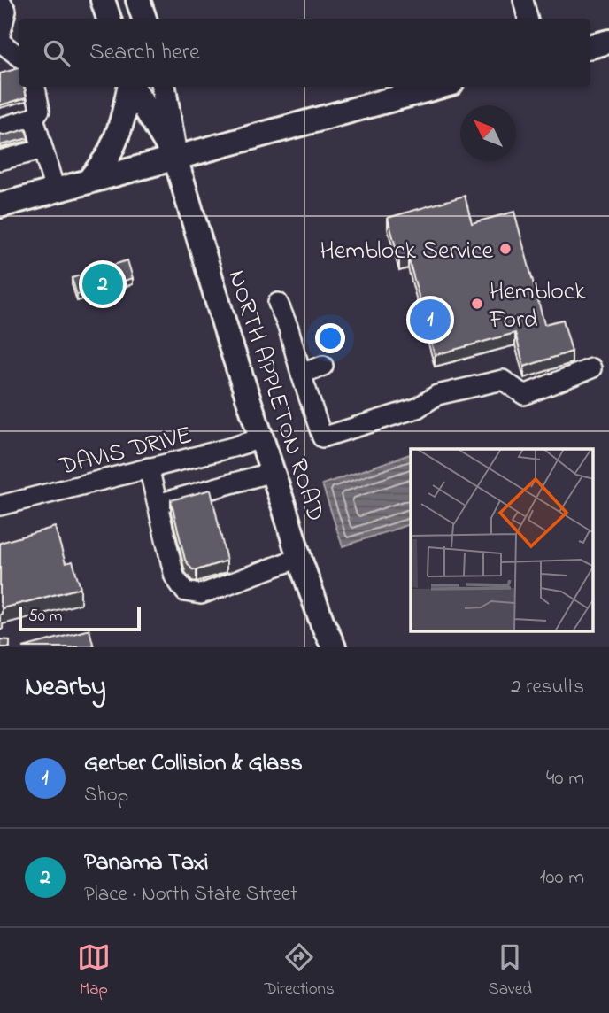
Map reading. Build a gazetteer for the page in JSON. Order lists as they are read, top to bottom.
{
  "streets": {
    "main road": ["NORTH APPLETON ROAD"],
    "street": ["DAVIS DRIVE"]
  },
  "crossings": [
    ["NORTH APPLETON ROAD", "DAVIS DRIVE"]
  ],
  "places": ["Hemblock Service", "Hemblock Ford"],
  "scale_bar": "50 m",
  "north": "top left",
  "page": {
    "search": "Search here",
    "pins": ["2", "1"],
    "scale": "50 m",
    "heading": ["Nearby", "2 results"],
    "list": [
      {
        "mark": "1",
        "name": "Gerber Collision & Glass",
        "note": "Shop",
        "value": "40 m"
      },
      {
        "mark": "2",
        "name": "Panama Taxi",
        "note": "Place · North State Street",
        "value": "100 m"
      }
    ],
    "nav": ["Map", "Directions", "Saved"]
  }
}
